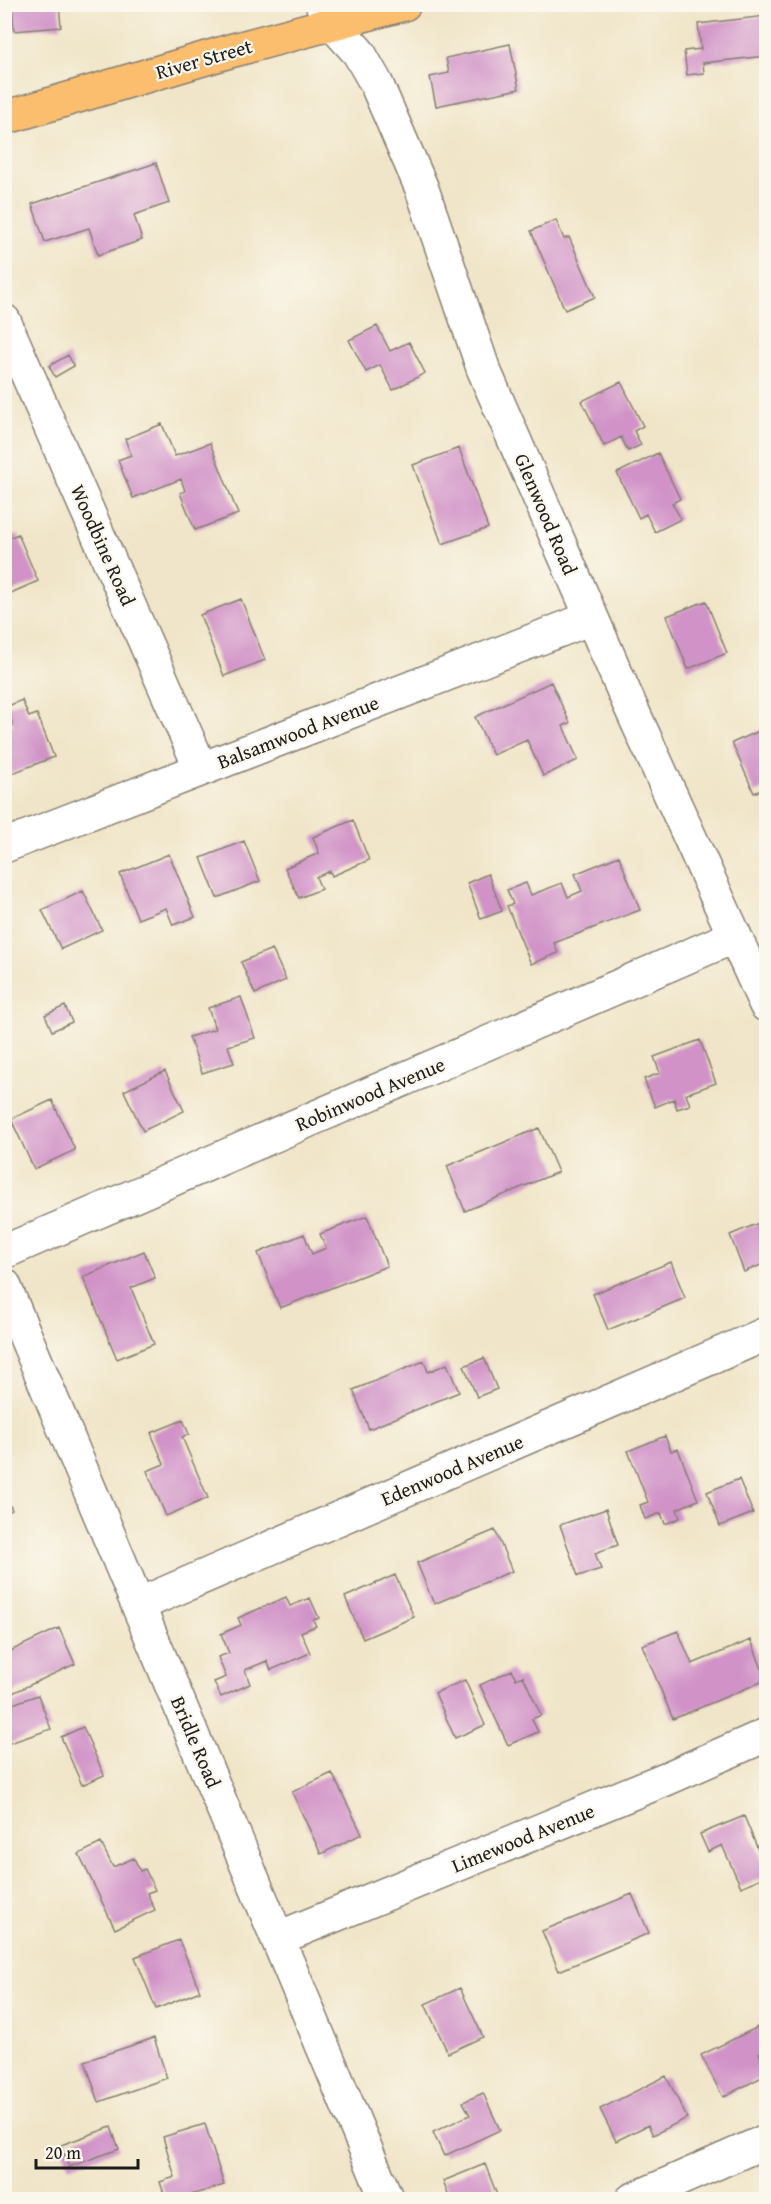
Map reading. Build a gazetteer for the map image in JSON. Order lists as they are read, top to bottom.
{
  "streets": {
    "main road": ["River Street"],
    "street": [
      "Glenwood Road",
      "Woodbine Road",
      "Balsamwood Avenue",
      "Robinwood Avenue",
      "Edenwood Avenue",
      "Bridle Road",
      "Limewood Avenue"
    ]
  },
  "crossings": [
    ["River Street", "Glenwood Road"],
    ["Glenwood Road", "Balsamwood Avenue"],
    ["Glenwood Road", "Robinwood Avenue"],
    ["Woodbine Road", "Balsamwood Avenue"],
    ["Edenwood Avenue", "Bridle Road"],
    ["Bridle Road", "Limewood Avenue"]
  ],
  "scale_bar": "20 m"
}
